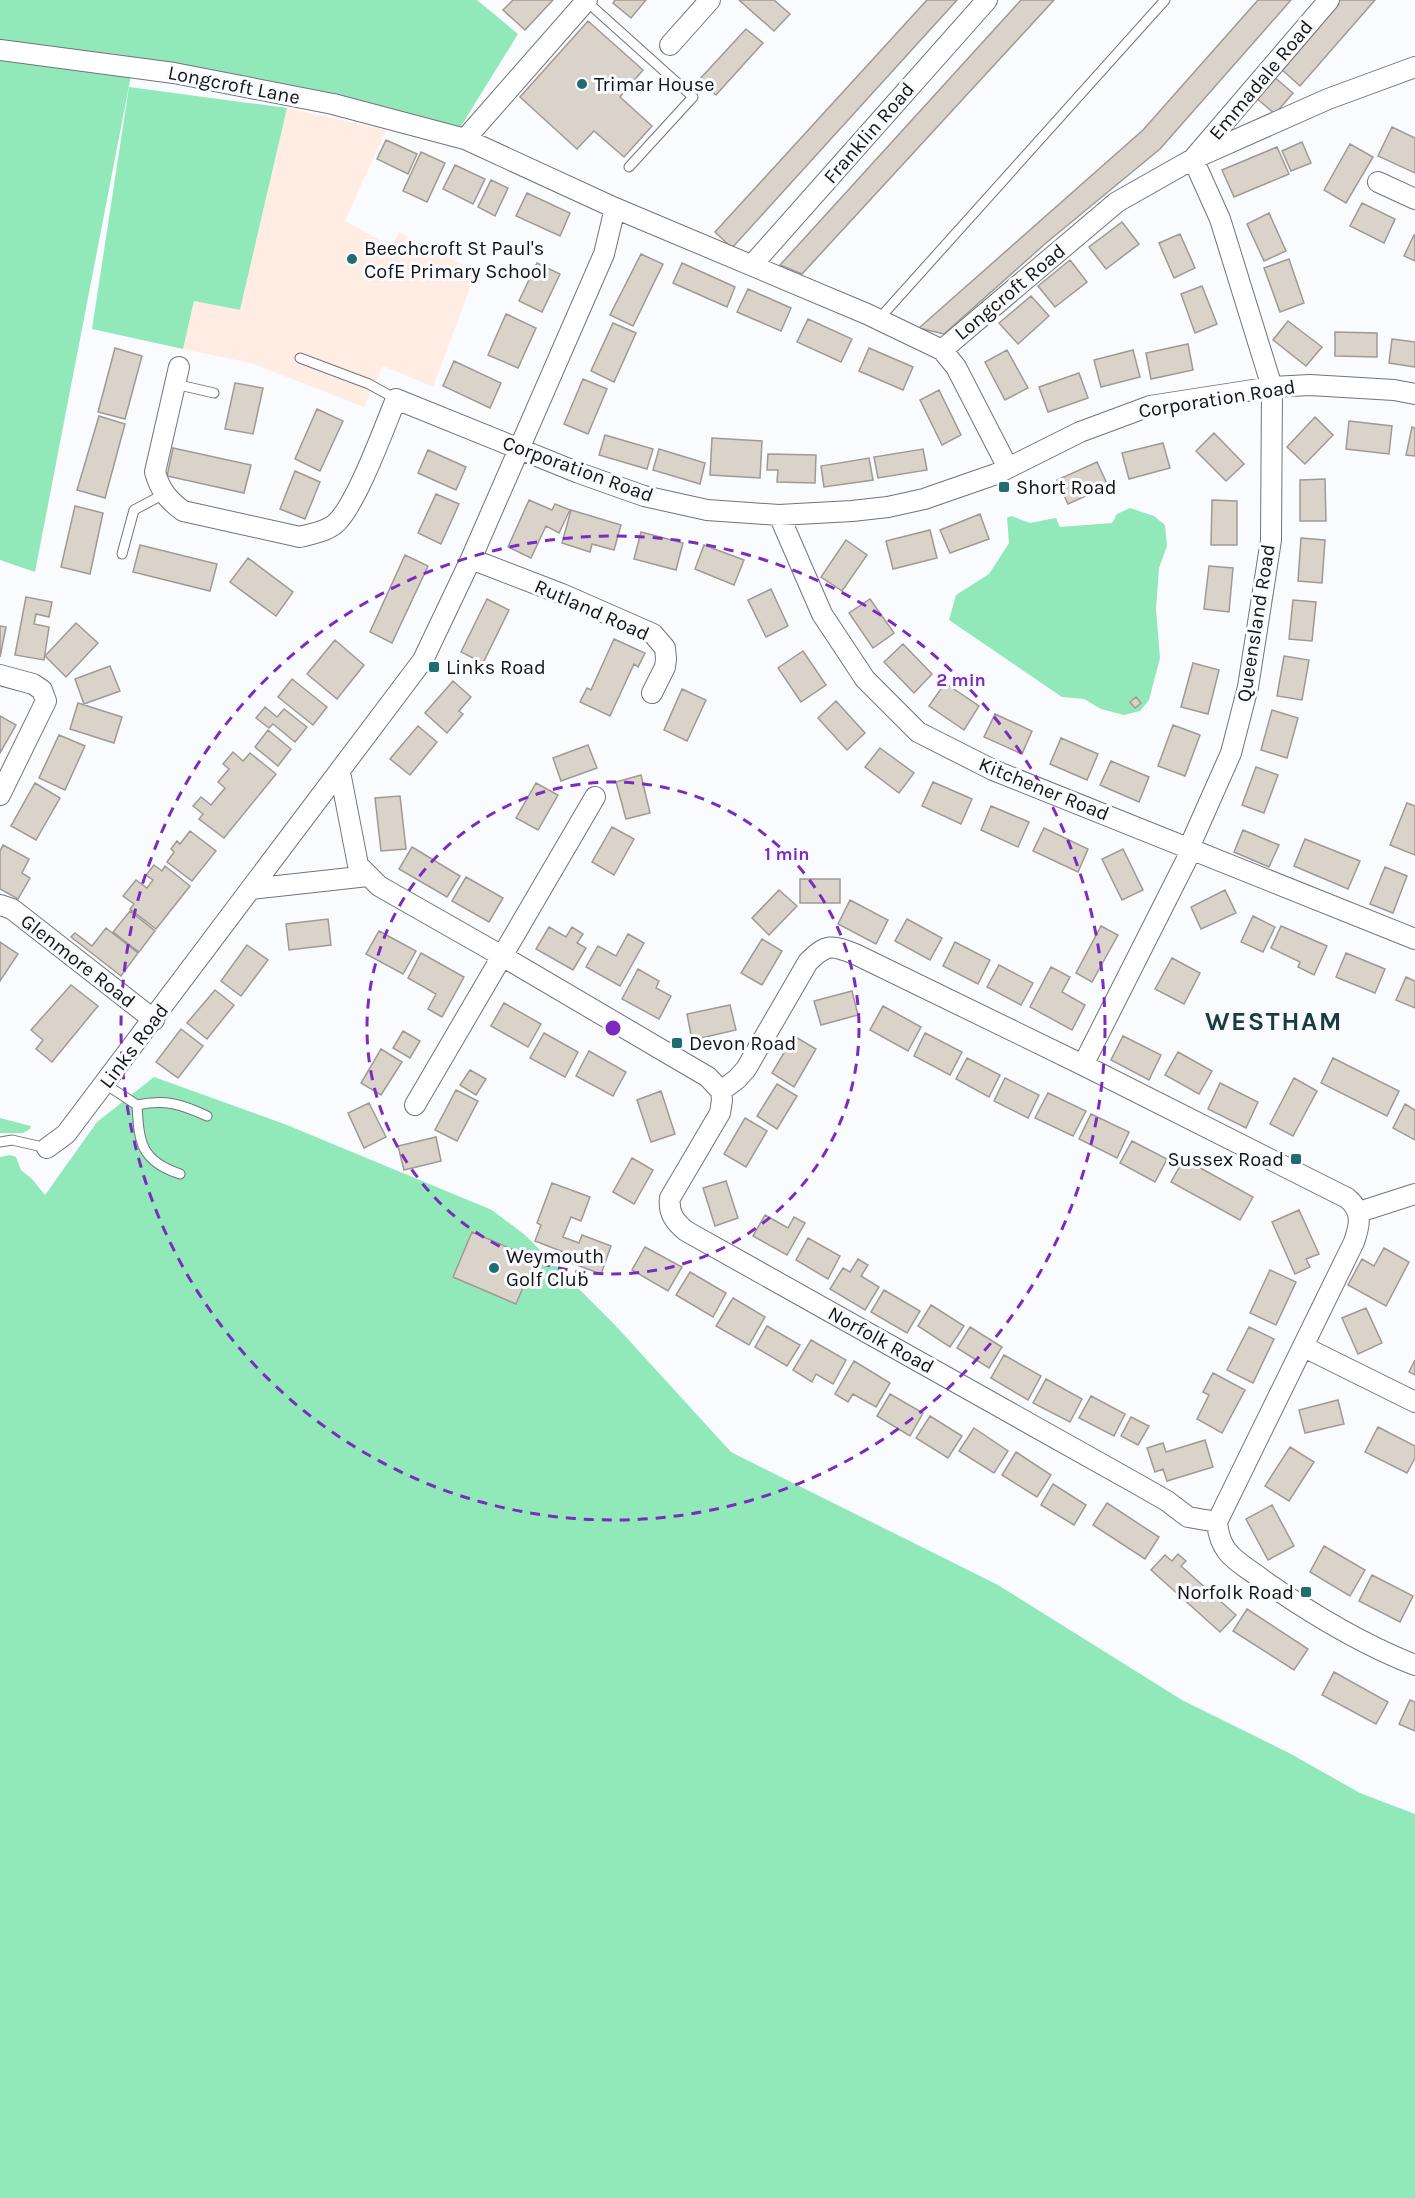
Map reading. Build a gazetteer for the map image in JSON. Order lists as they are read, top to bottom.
{
  "streets": {
    "street": [
      "Emmadale Road",
      "Longcroft Lane",
      "Franklin Road",
      "Longcroft Road",
      "Corporation Road",
      "Rutland Road",
      "Queensland Road",
      "Kitchener Road",
      "Glenmore Road",
      "Links Road",
      "Norfolk Road"
    ]
  },
  "crossings": [
    ["Emmadale Road", "Longcroft Road"],
    ["Emmadale Road", "Queensland Road"],
    ["Longcroft Lane", "Longcroft Road"],
    ["Franklin Road", "Longcroft Road"],
    ["Longcroft Road", "Queensland Road"],
    ["Longcroft Road", "Links Road"],
    ["Corporation Road", "Queensland Road"],
    ["Corporation Road", "Kitchener Road"],
    ["Corporation Road", "Links Road"],
    ["Rutland Road", "Links Road"],
    ["Queensland Road", "Kitchener Road"],
    ["Glenmore Road", "Links Road"]
  ],
  "districts": ["WESTHAM"],
  "places": {
    "other": ["Trimar House", "Beechcroft St Paul's CofE Primary School", "Weymouth Golf Club"],
    "transit": [
      "Short Road",
      "Links Road",
      "Devon Road",
      "Sussex Road",
      "Norfolk Road"
    ]
  },
  "rings": ["2 min", "1 min"]
}
